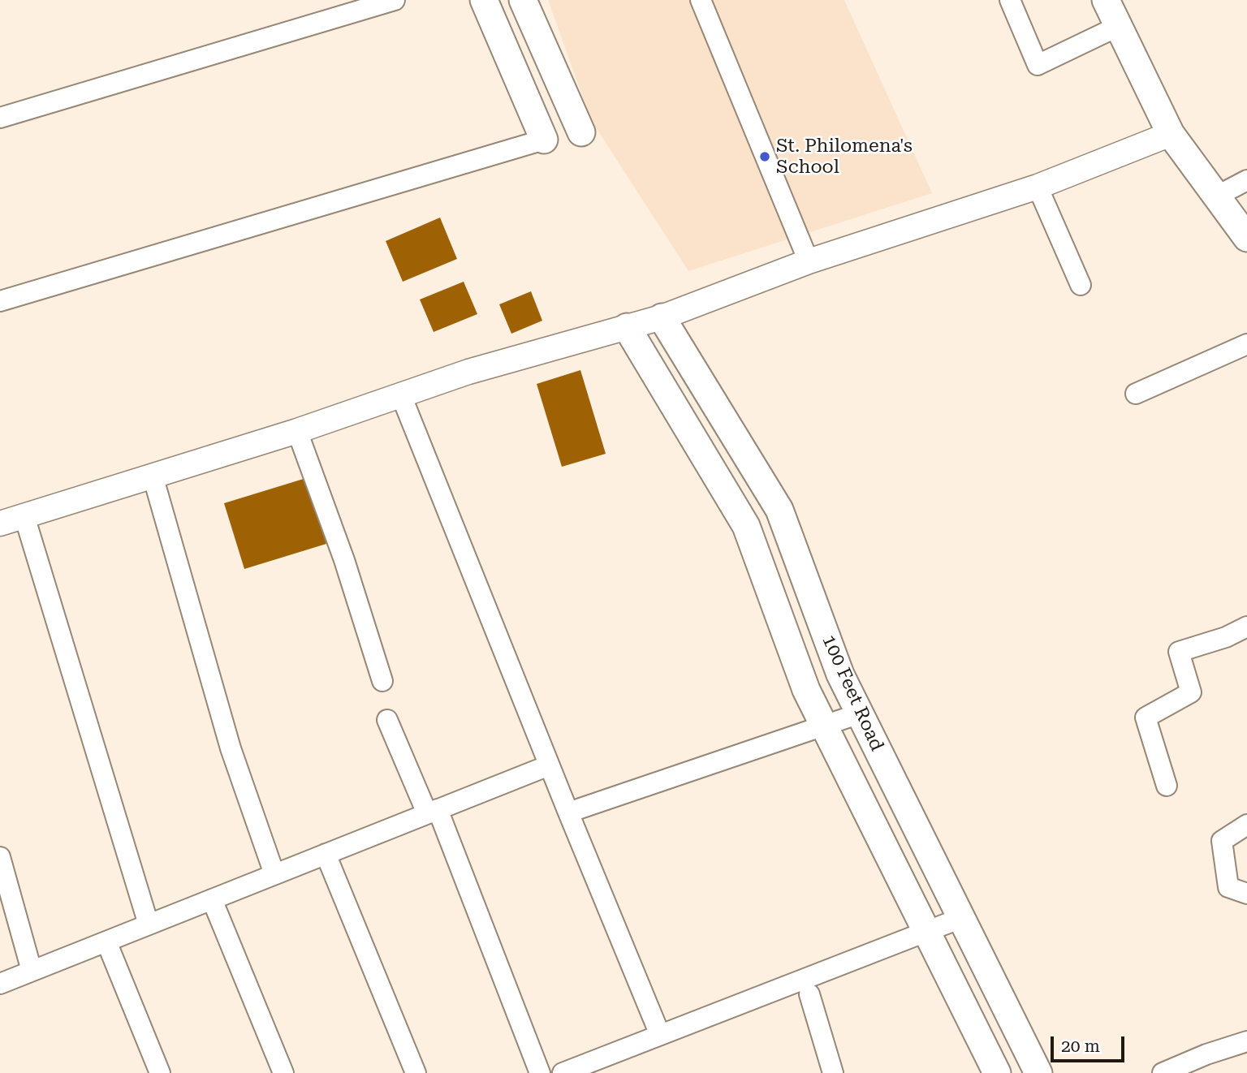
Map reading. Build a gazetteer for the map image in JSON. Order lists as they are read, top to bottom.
{
  "streets": {
    "main road": ["100 Feet Road"]
  },
  "places": ["St. Philomena's School"],
  "scale_bar": "20 m"
}
